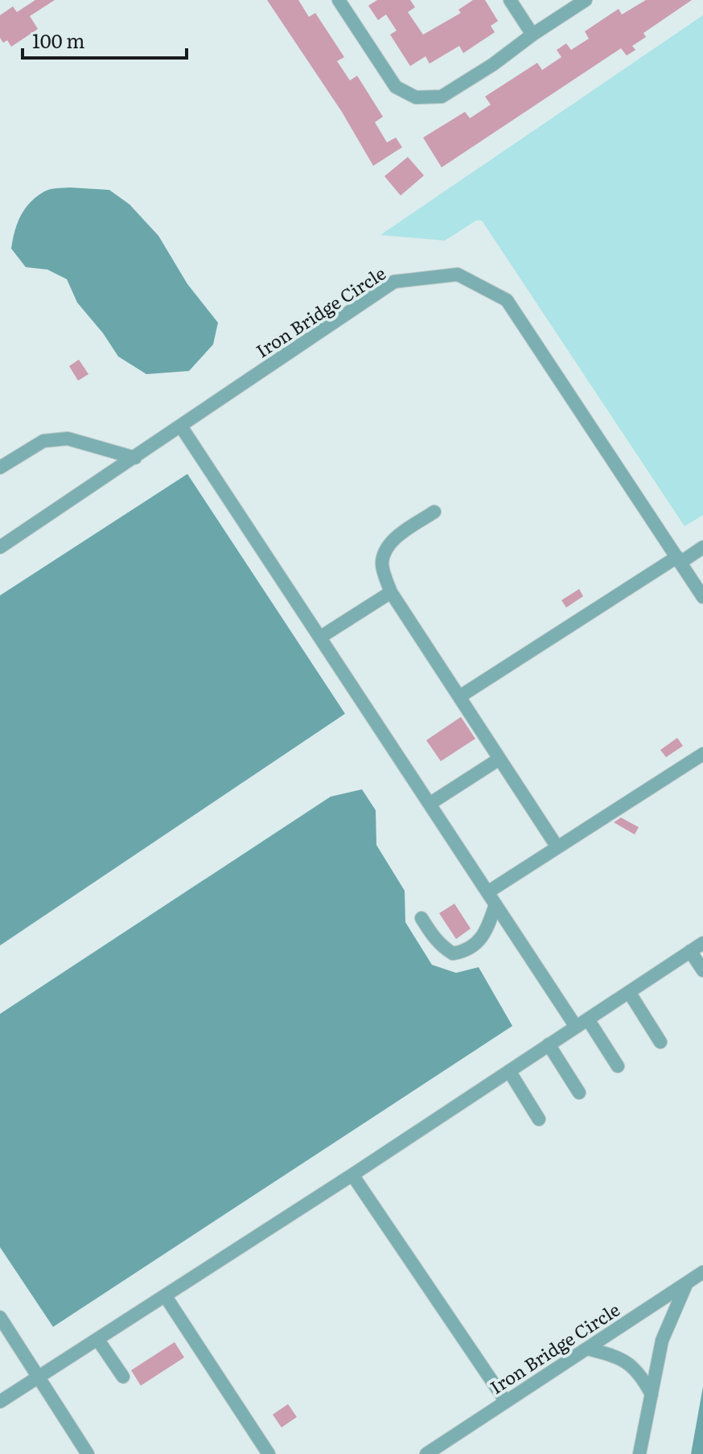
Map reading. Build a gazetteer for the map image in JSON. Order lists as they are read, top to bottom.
{
  "streets": {
    "street": ["Iron Bridge Circle"]
  },
  "scale_bar": "100 m"
}
